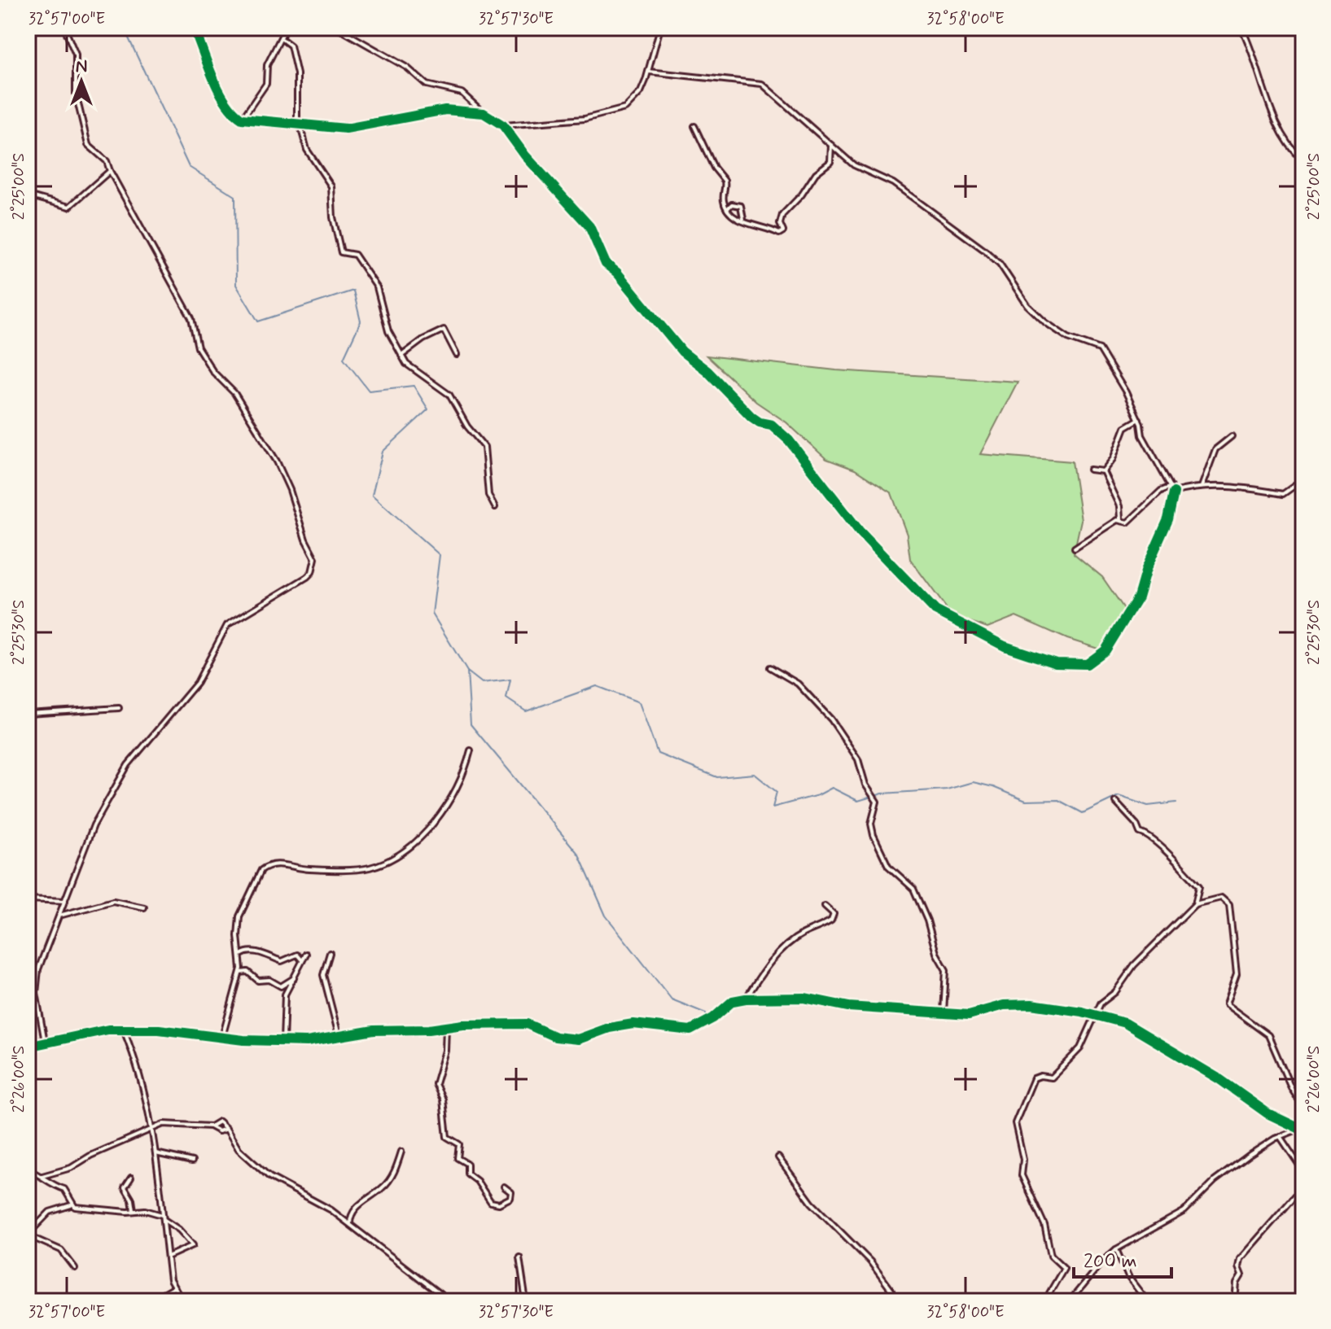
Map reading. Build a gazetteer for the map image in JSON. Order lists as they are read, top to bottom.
{
  "scale_bar": "200 m",
  "north": "top",
  "coordinates": [
    "32°57'00\"E",
    "32°57'30\"E",
    "32°58'00\"E",
    "2°25'00\"S",
    "2°25'30\"S",
    "2°26'00\"S"
  ]
}
